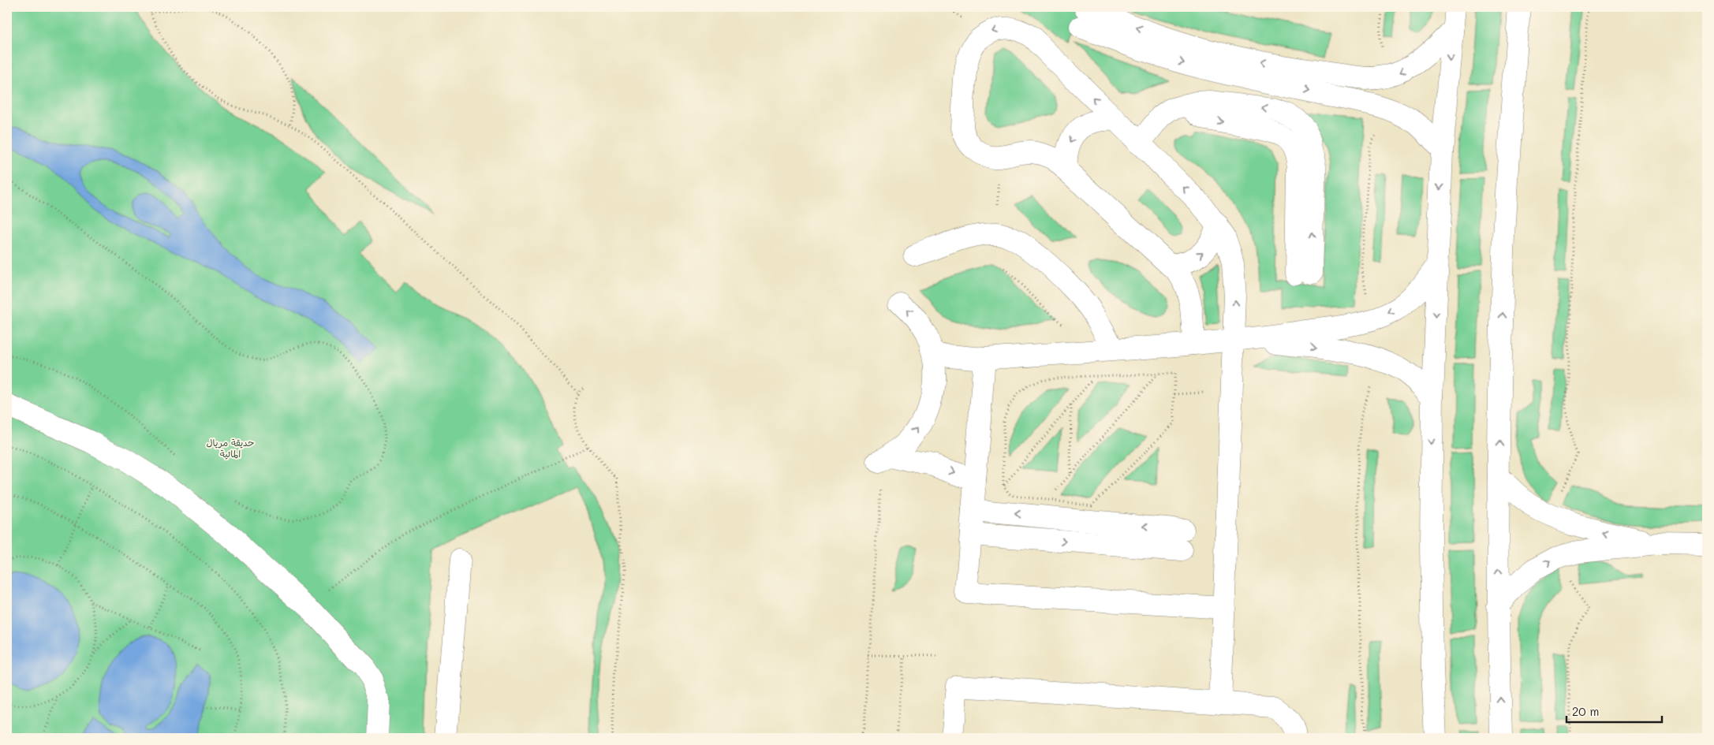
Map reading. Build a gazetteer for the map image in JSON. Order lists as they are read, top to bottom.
{
  "parks": ["حديقة مريال المائية"],
  "scale_bar": "20 m"
}
